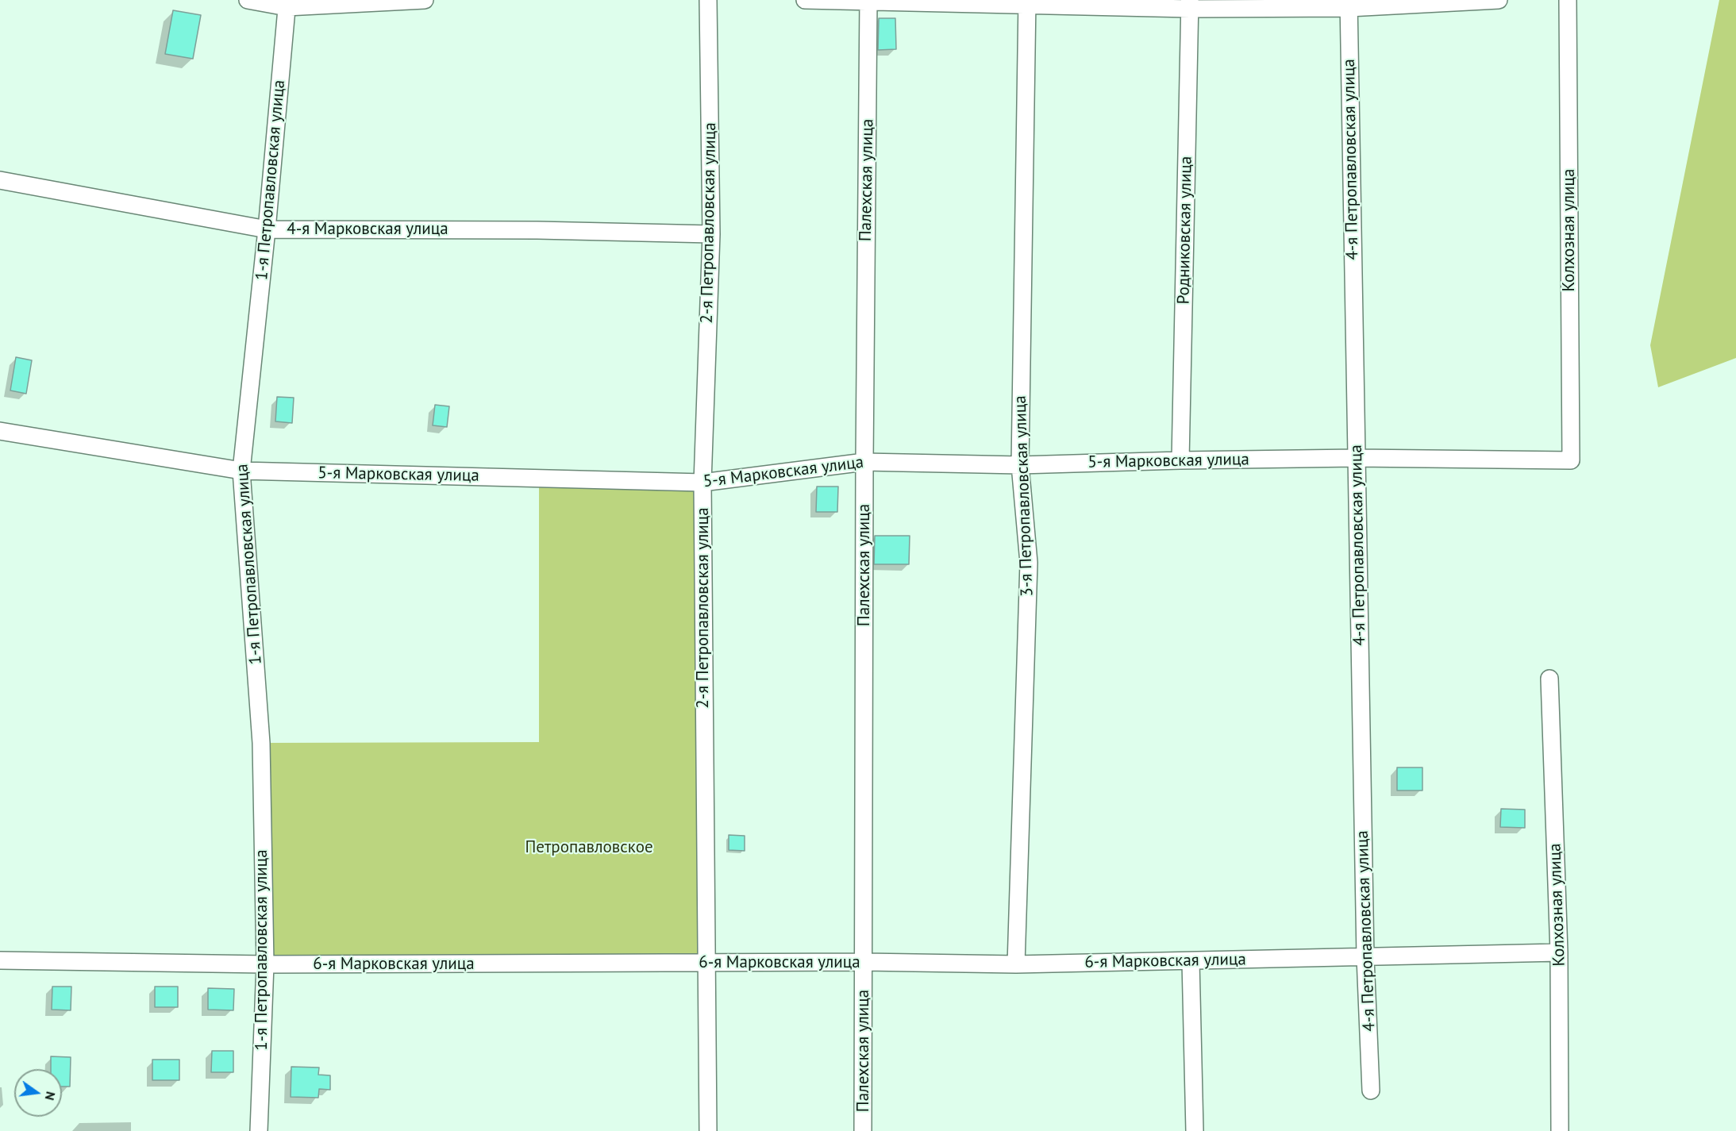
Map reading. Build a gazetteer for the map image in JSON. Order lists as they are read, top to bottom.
{
  "streets": {
    "street": [
      "4-я Петропавловская улица",
      "1-я Петропавловская улица",
      "Палехская улица",
      "2-я Петропавловская улица",
      "4-я Марковская улица",
      "Родниковская улица",
      "Колхозная улица",
      "5-я Марковская улица",
      "3-я Петропавловская улица",
      "6-я Марковская улица"
    ]
  },
  "crossings": [
    ["4-я Петропавловская улица", "5-я Марковская улица"],
    ["4-я Петропавловская улица", "6-я Марковская улица"],
    ["1-я Петропавловская улица", "4-я Марковская улица"],
    ["1-я Петропавловская улица", "5-я Марковская улица"],
    ["1-я Петропавловская улица", "6-я Марковская улица"],
    ["Палехская улица", "5-я Марковская улица"],
    ["Палехская улица", "6-я Марковская улица"],
    ["2-я Петропавловская улица", "4-я Марковская улица"],
    ["2-я Петропавловская улица", "5-я Марковская улица"],
    ["2-я Петропавловская улица", "6-я Марковская улица"],
    ["Родниковская улица", "5-я Марковская улица"],
    ["Колхозная улица", "5-я Марковская улица"],
    ["Колхозная улица", "6-я Марковская улица"],
    ["5-я Марковская улица", "3-я Петропавловская улица"],
    ["3-я Петропавловская улица", "6-я Марковская улица"]
  ],
  "parks": ["Петропавловское"],
  "north": "right"
}
